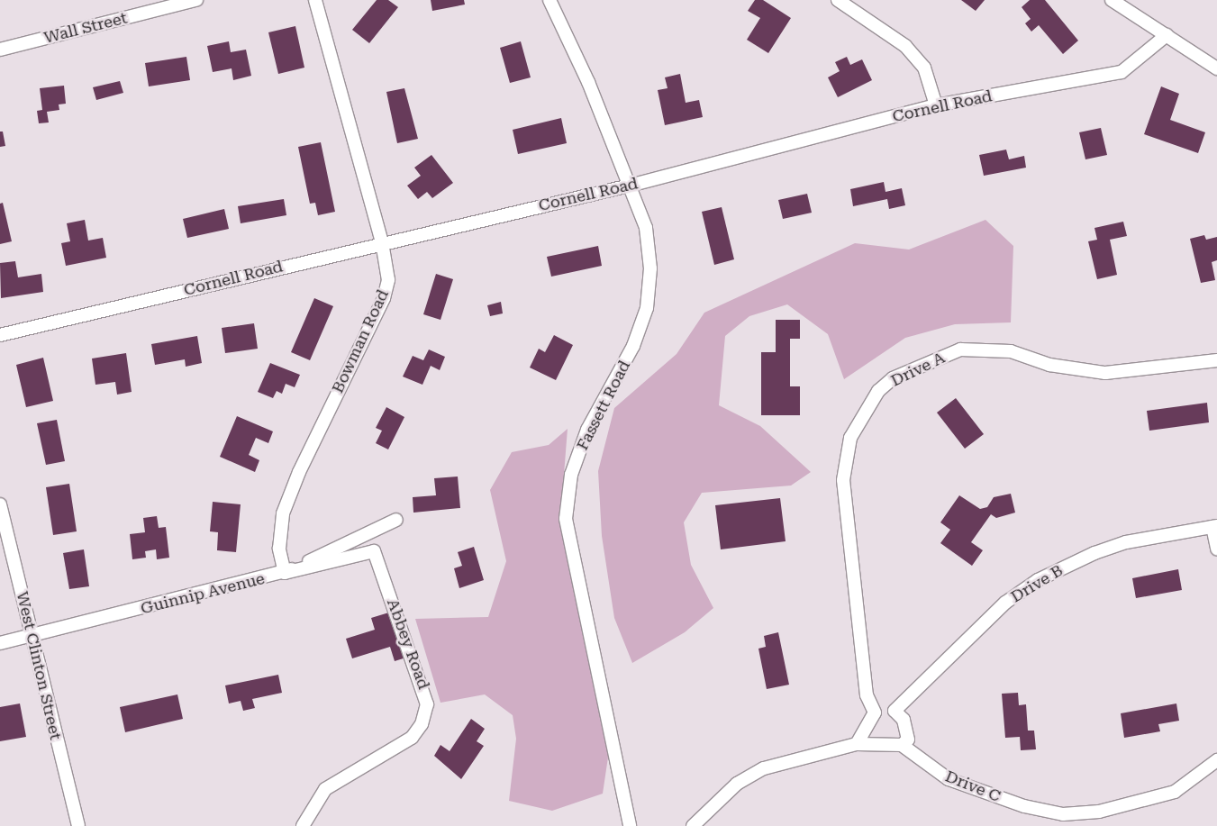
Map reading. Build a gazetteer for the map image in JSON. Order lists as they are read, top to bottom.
{
  "streets": {
    "street": [
      "Wall Street",
      "Cornell Road",
      "Bowman Road",
      "Drive A",
      "Fassett Road",
      "Drive B",
      "Guinnip Avenue",
      "Abbey Road",
      "West Clinton Street",
      "Drive C"
    ]
  },
  "crossings": [
    ["Cornell Road", "Bowman Road"],
    ["Cornell Road", "Fassett Road"],
    ["Bowman Road", "Guinnip Avenue"],
    ["Bowman Road", "Abbey Road"],
    ["Guinnip Avenue", "Abbey Road"],
    ["Guinnip Avenue", "West Clinton Street"]
  ]
}
